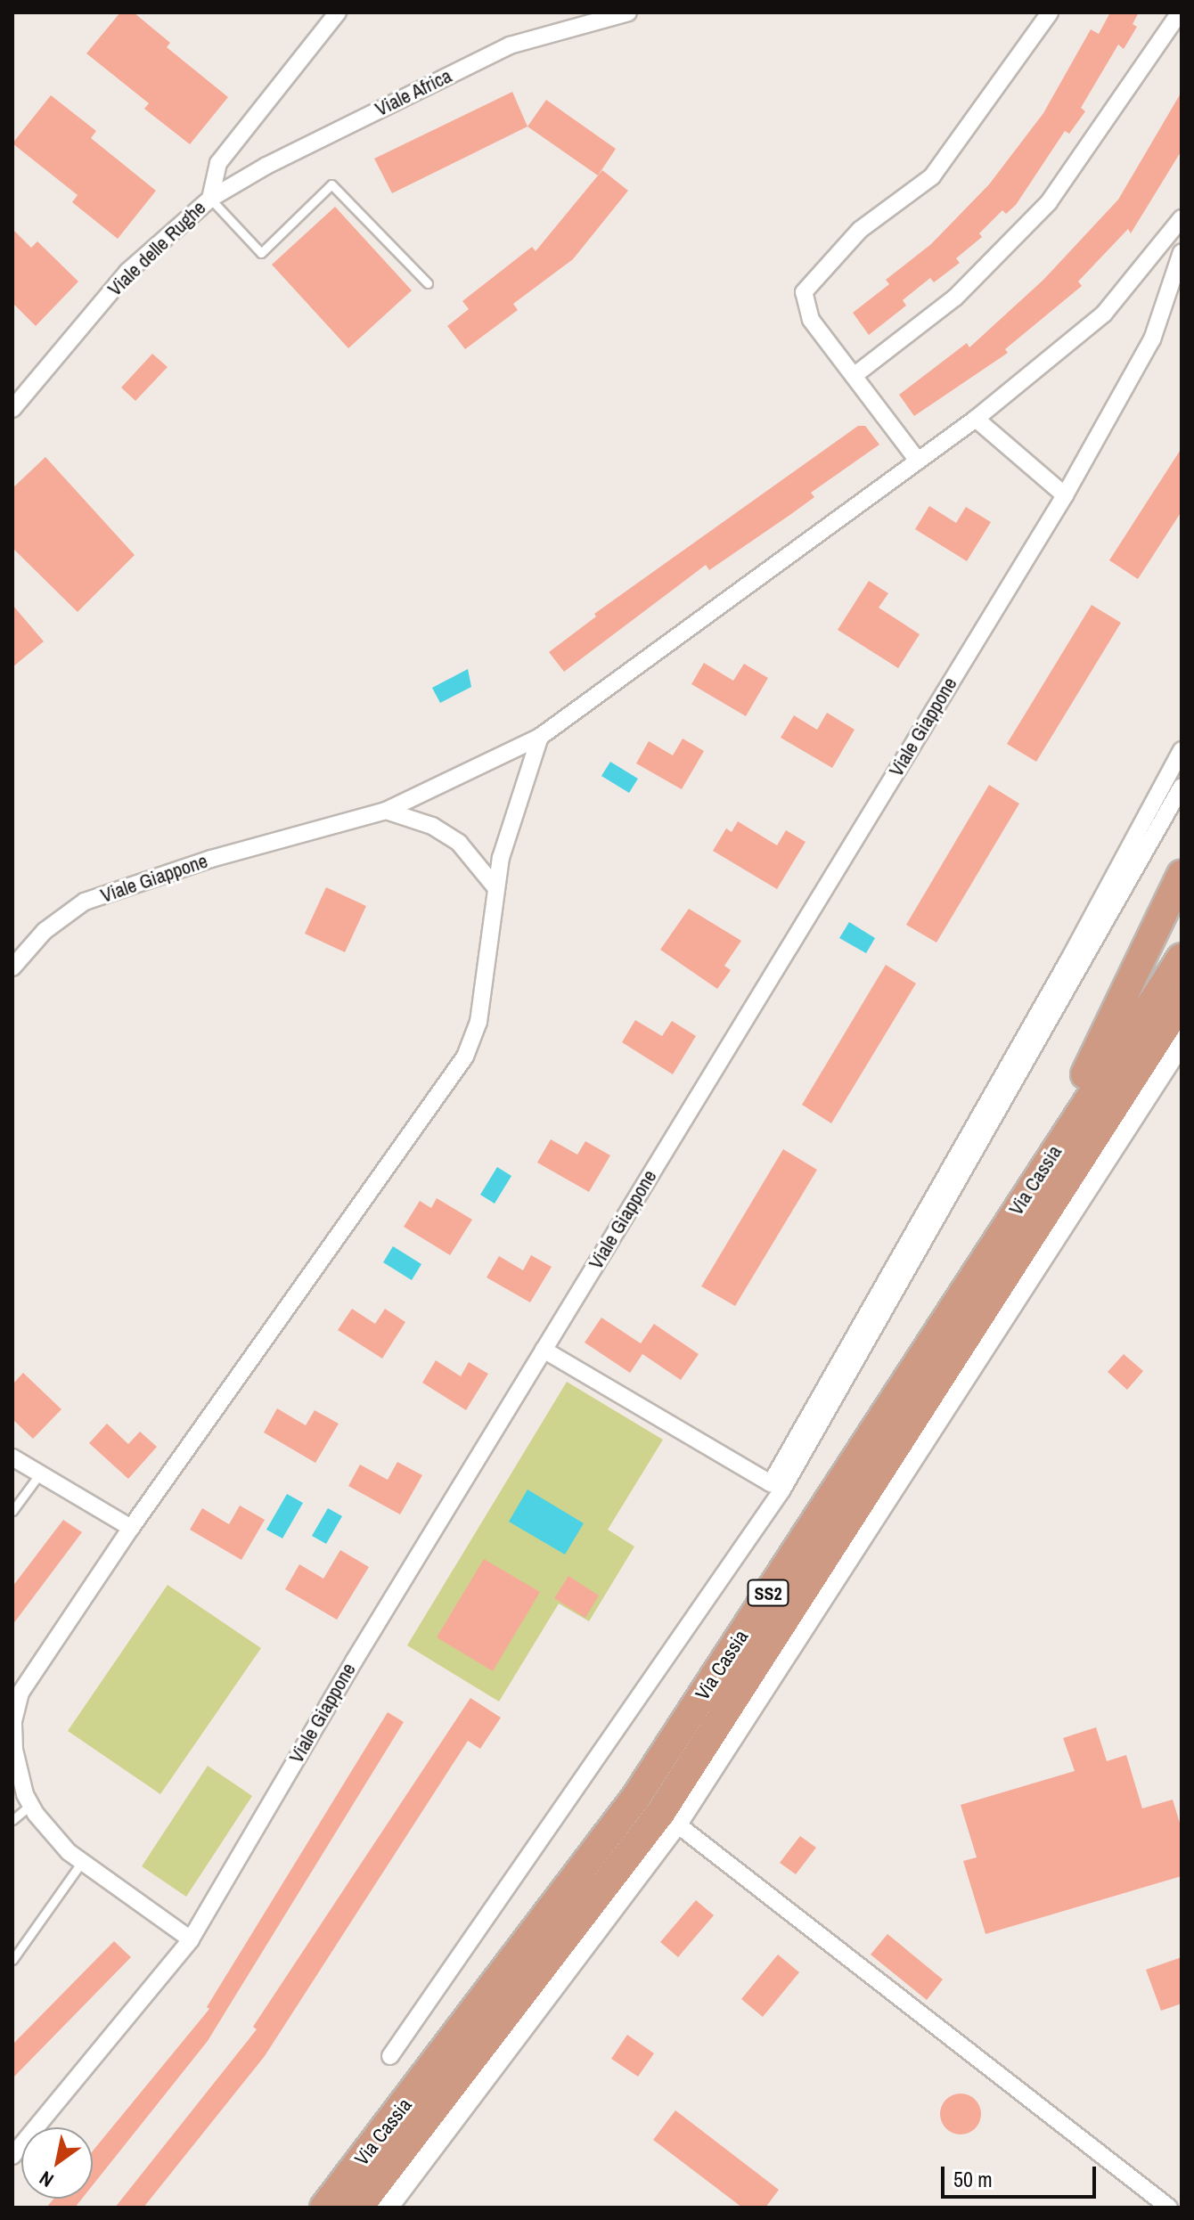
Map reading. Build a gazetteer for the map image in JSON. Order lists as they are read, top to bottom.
{
  "streets": {
    "highway": ["Via Cassia", "SS2"],
    "street": ["Viale Africa", "Viale delle Rughe", "Viale Giappone"]
  },
  "crossings": [
    ["Viale Africa", "Viale delle Rughe"]
  ],
  "scale_bar": "50 m",
  "north": "bottom left"
}
